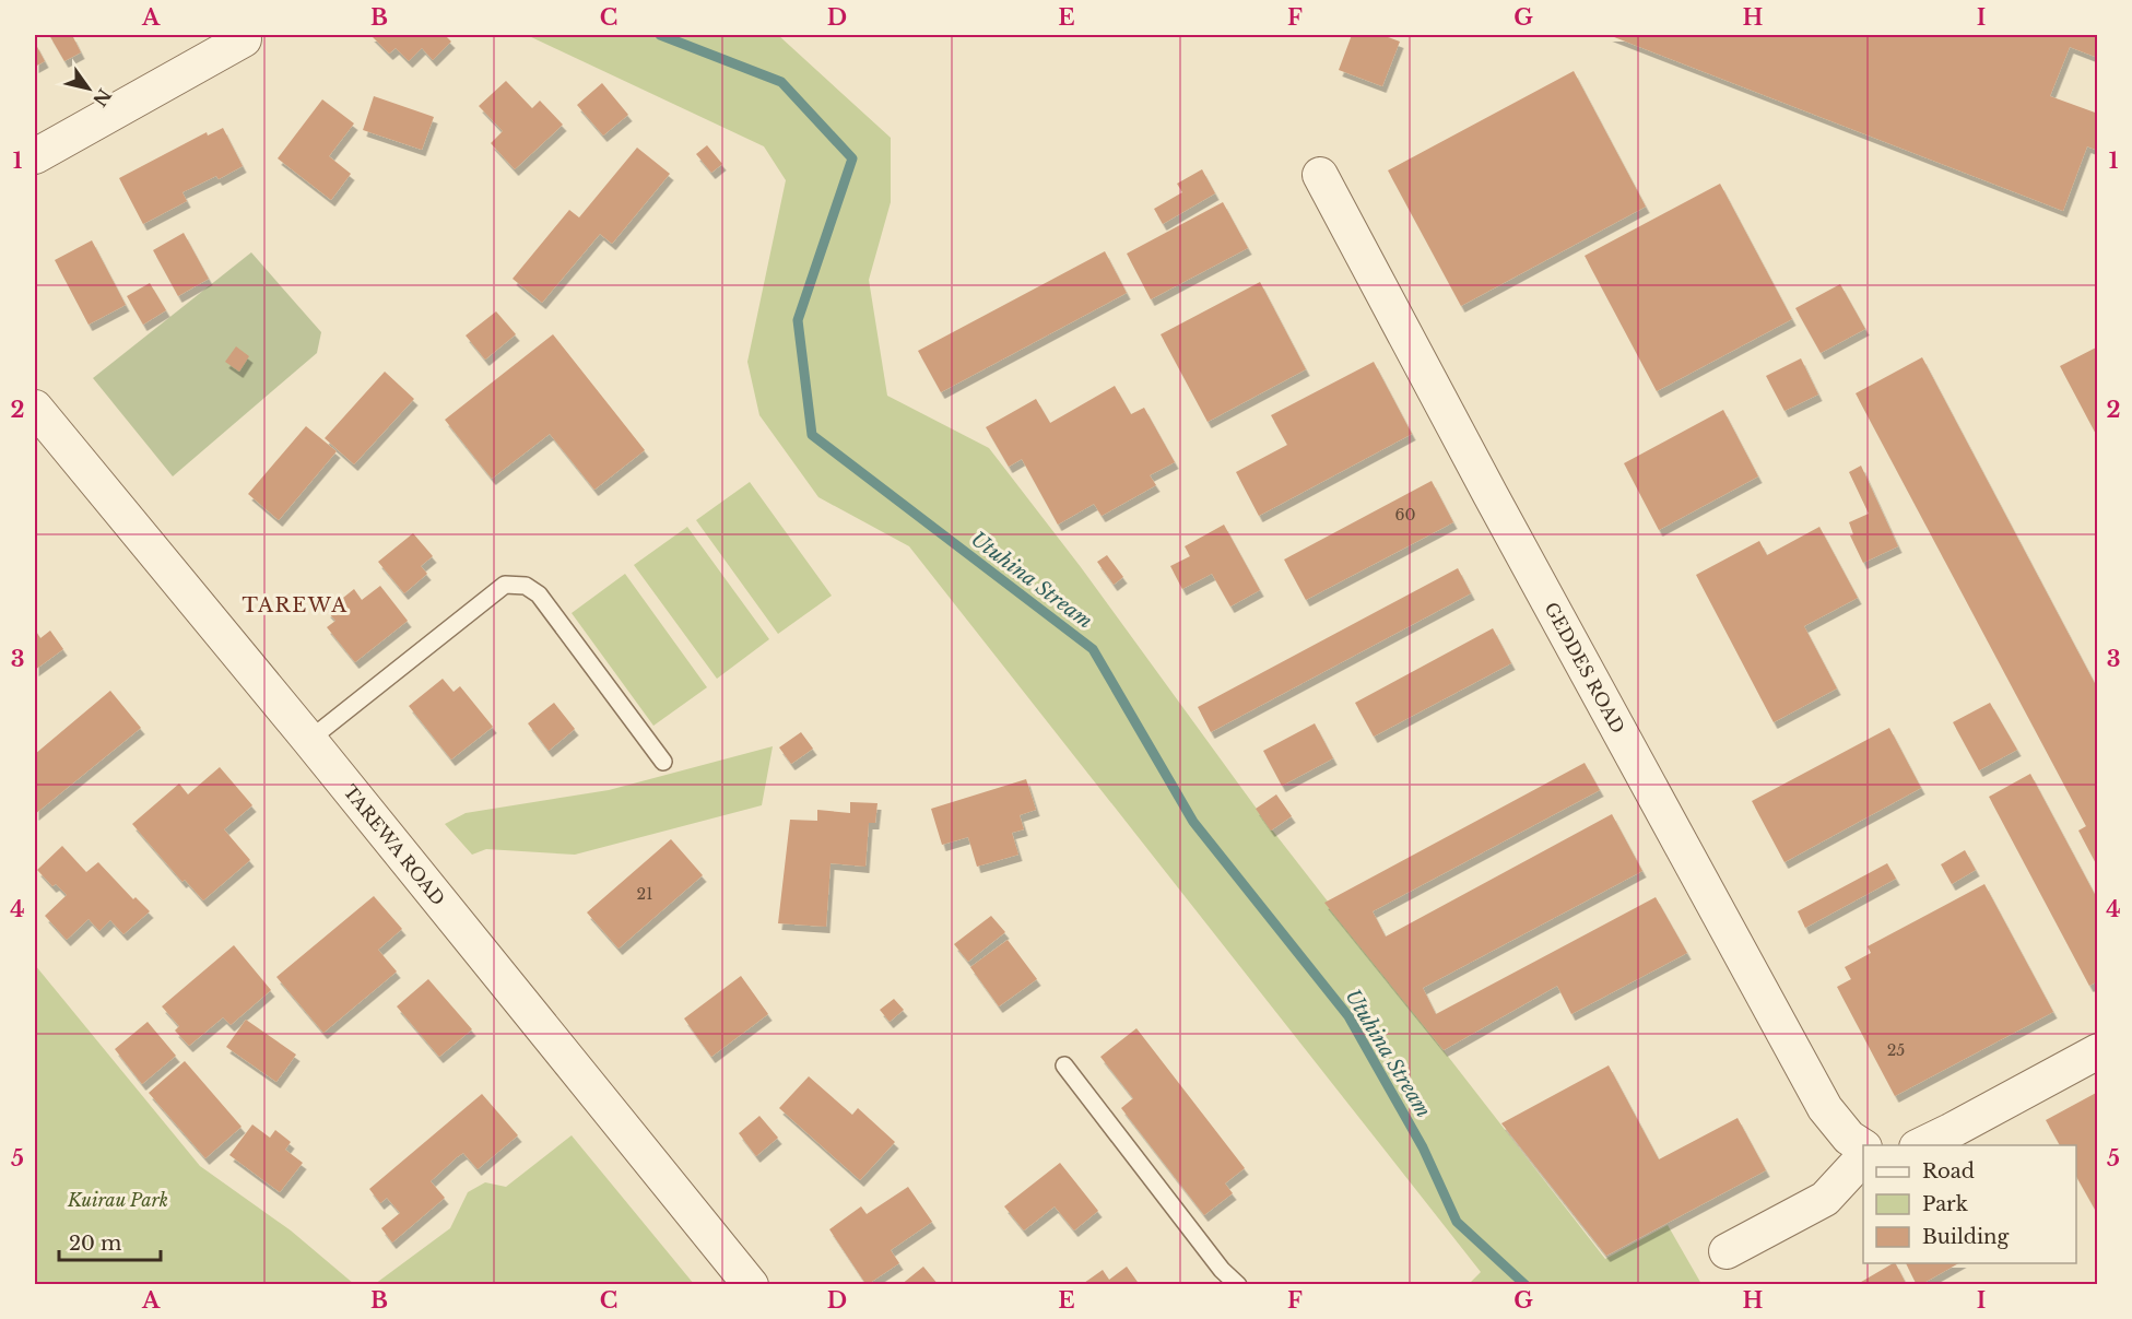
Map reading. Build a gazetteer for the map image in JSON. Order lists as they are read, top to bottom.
{
  "streets": {
    "street": ["GEDDES ROAD", "TAREWA ROAD"]
  },
  "districts": ["TAREWA"],
  "water": ["Utuhina Stream"],
  "parks": ["Kuirau Park"],
  "house_numbers": ["60", "21", "25"],
  "legend": ["Road", "Park", "Building"],
  "scale_bar": "20 m",
  "north": "bottom right",
  "grid": {
    "columns": [
      "A",
      "B",
      "C",
      "D",
      "E",
      "F",
      "G",
      "H",
      "I"
    ],
    "rows": [
      "1",
      "2",
      "3",
      "4",
      "5"
    ]
  }
}
